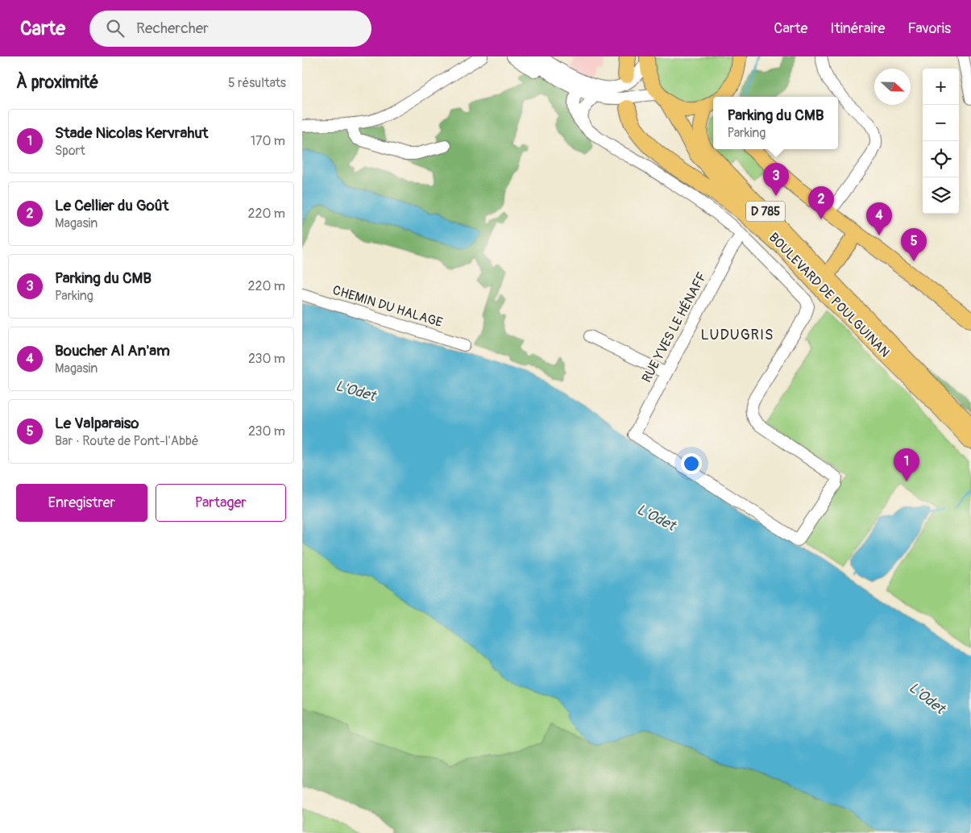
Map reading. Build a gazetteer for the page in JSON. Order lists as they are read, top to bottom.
{
  "streets": {
    "highway": ["D 785"],
    "main road": ["BOULEVARD DE POULGUINAN"],
    "street": ["CHEMIN DU HALAGE", "RUE YVES LE HÉNAFF"]
  },
  "crossings": [
    ["D 785", "BOULEVARD DE POULGUINAN"]
  ],
  "districts": ["LUDUGRIS"],
  "water": ["L'Odet"],
  "north": "right",
  "page": {
    "header": "Carte",
    "search": "Rechercher",
    "nav": ["Carte", "Itinéraire", "Favoris"],
    "heading": ["À proximité", "5 résultats"],
    "map_buttons": ["+", "−"],
    "popup": ["Parking du CMB", "Parking"],
    "list": [
      {
        "mark": "1",
        "name": "Stade Nicolas Kervrahut",
        "note": "Sport",
        "value": "170 m"
      },
      {
        "mark": "2",
        "name": "Le Cellier du Goût",
        "note": "Magasin",
        "value": "220 m"
      },
      {
        "mark": "3",
        "name": "Parking du CMB",
        "note": "Parking",
        "value": "220 m"
      },
      {
        "mark": "4",
        "name": "Boucher Al An'am",
        "note": "Magasin",
        "value": "230 m"
      },
      {
        "mark": "5",
        "name": "Le Valparaiso",
        "note": "Bar · Route de Pont-l'Abbé",
        "value": "230 m"
      }
    ],
    "pins": [
      "3",
      "2",
      "4",
      "5",
      "1"
    ],
    "buttons": ["Enregistrer", "Partager"]
  }
}
